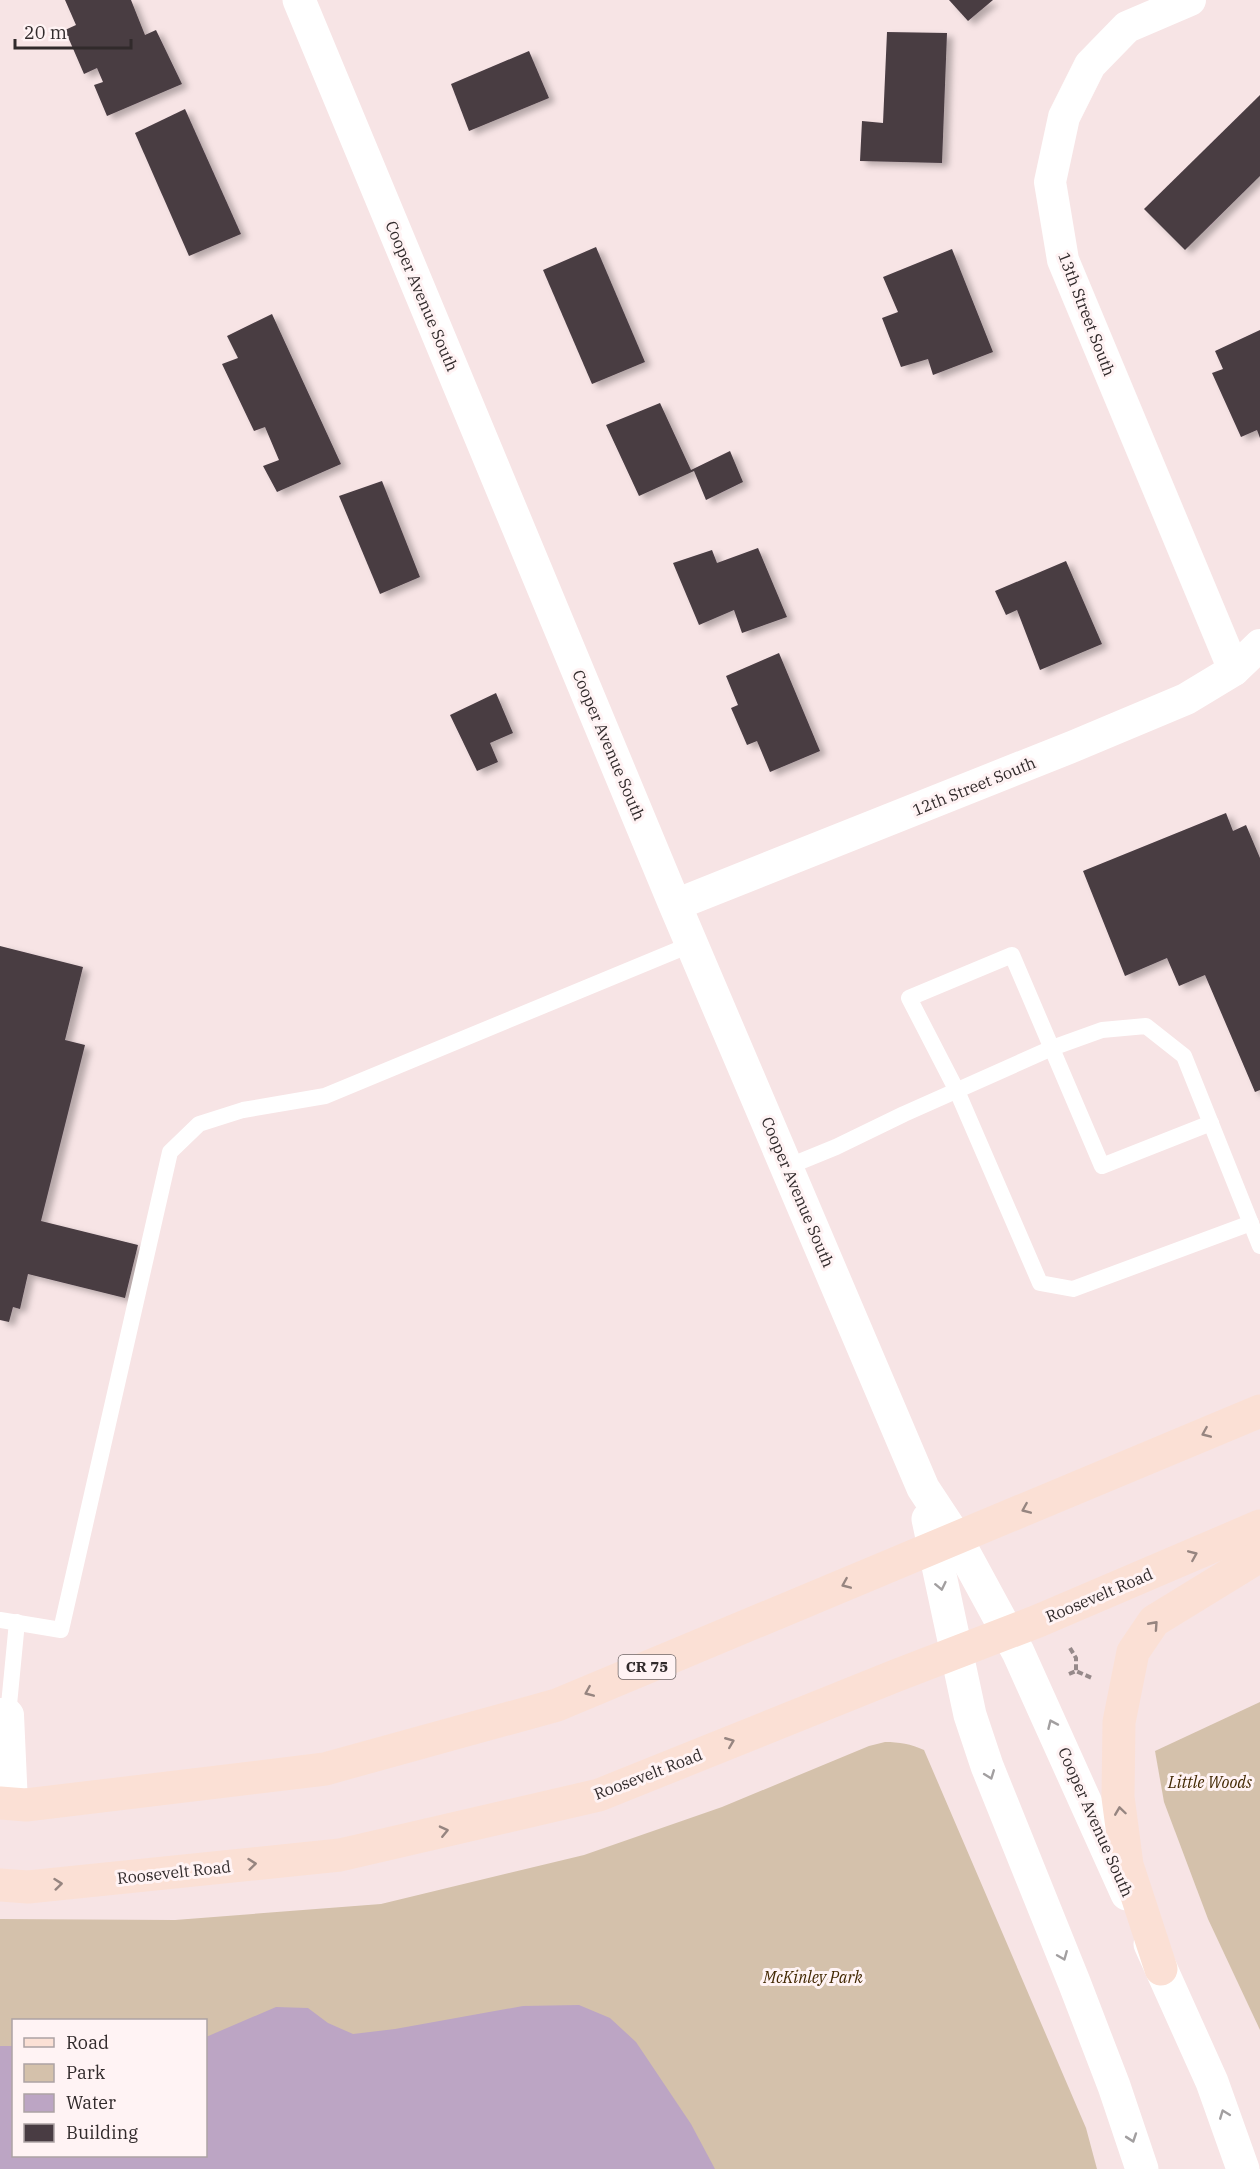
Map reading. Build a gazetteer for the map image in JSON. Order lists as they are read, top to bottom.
{
  "streets": {
    "main road": ["Roosevelt Road", "CR 75"],
    "street": ["Cooper Avenue South", "13th Street South", "12th Street South"]
  },
  "crossings": [
    ["Cooper Avenue South", "12th Street South"],
    ["Cooper Avenue South", "Roosevelt Road"],
    ["Cooper Avenue South", "CR 75"],
    ["13th Street South", "12th Street South"]
  ],
  "parks": ["Little Woods", "McKinley Park"],
  "legend": [
    "Road",
    "Park",
    "Water",
    "Building"
  ],
  "scale_bar": "20 m"
}
